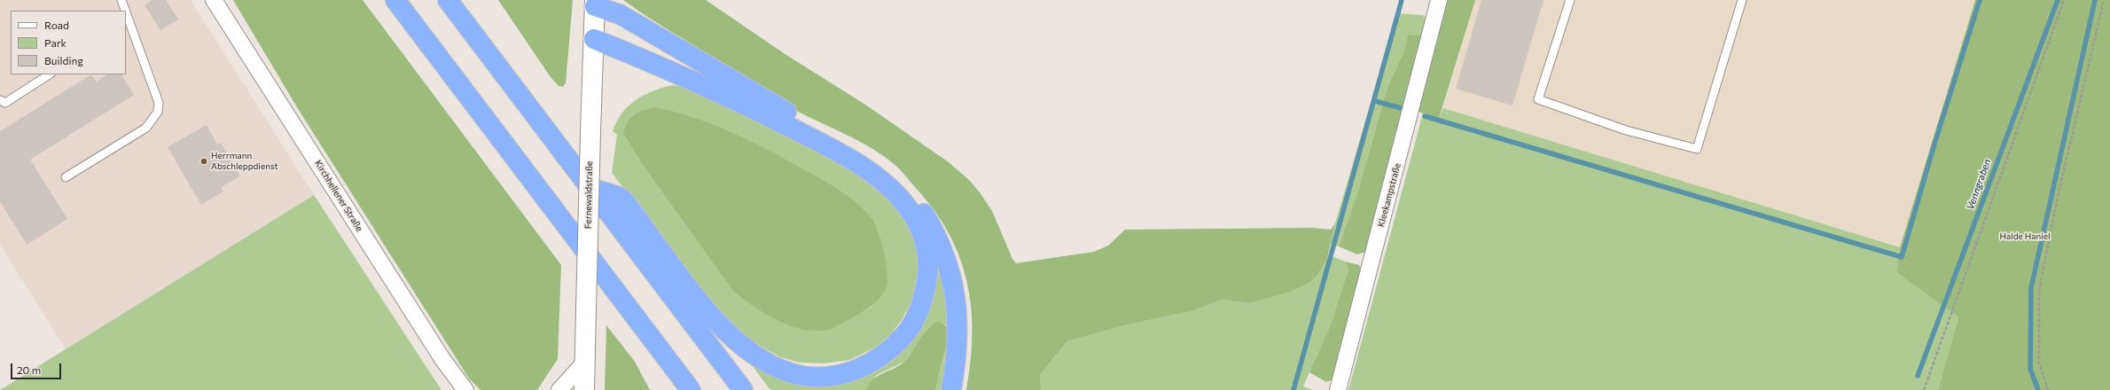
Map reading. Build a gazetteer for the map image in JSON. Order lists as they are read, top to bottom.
{
  "streets": {
    "main road": ["Fernewaldstraße"],
    "street": ["Kleekampstraße", "Kirchhellener Straße"]
  },
  "water": ["Venngraben"],
  "parks": ["Halde Haniel"],
  "places": ["Herrmann Abschleppdienst"],
  "legend": ["Road", "Park", "Building"],
  "scale_bar": "20 m"
}
